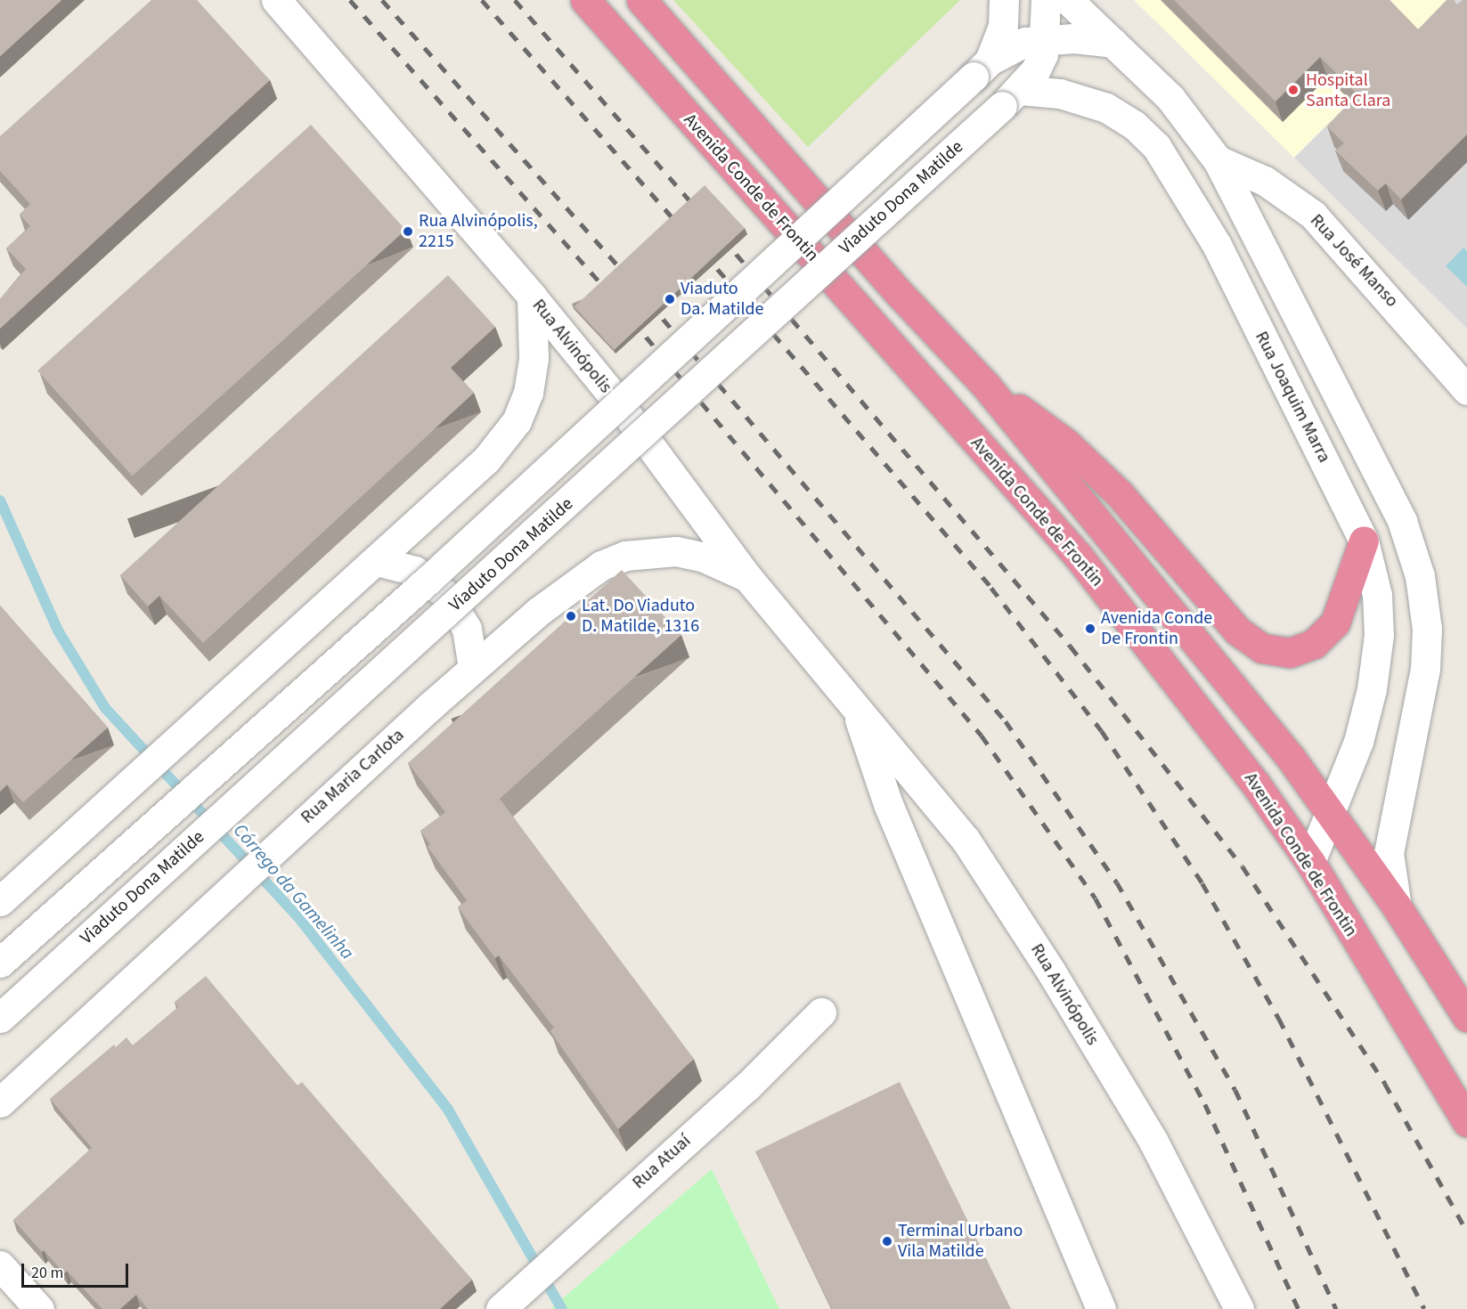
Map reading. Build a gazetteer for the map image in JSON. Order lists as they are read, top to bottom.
{
  "streets": {
    "highway": ["Avenida Conde de Frontin"],
    "street": [
      "Viaduto Dona Matilde",
      "Rua José Manso",
      "Rua Alvinópolis",
      "Rua Joaquim Marra",
      "Rua Maria Carlota",
      "Rua Atuaí"
    ]
  },
  "crossings": [
    ["Avenida Conde de Frontin", "Rua Joaquim Marra"],
    ["Viaduto Dona Matilde", "Rua Joaquim Marra"],
    ["Rua Alvinópolis", "Rua Maria Carlota"]
  ],
  "water": ["Córrego da Gamelinha"],
  "places": [
    "Hospital Santa Clara",
    "Rua Alvinópolis, 2215",
    "Viaduto Da. Matilde",
    "Lat. Do Viaduto D. Matilde, 1316",
    "Avenida Conde De Frontin",
    "Terminal Urbano Vila Matilde"
  ],
  "scale_bar": "20 m"
}
